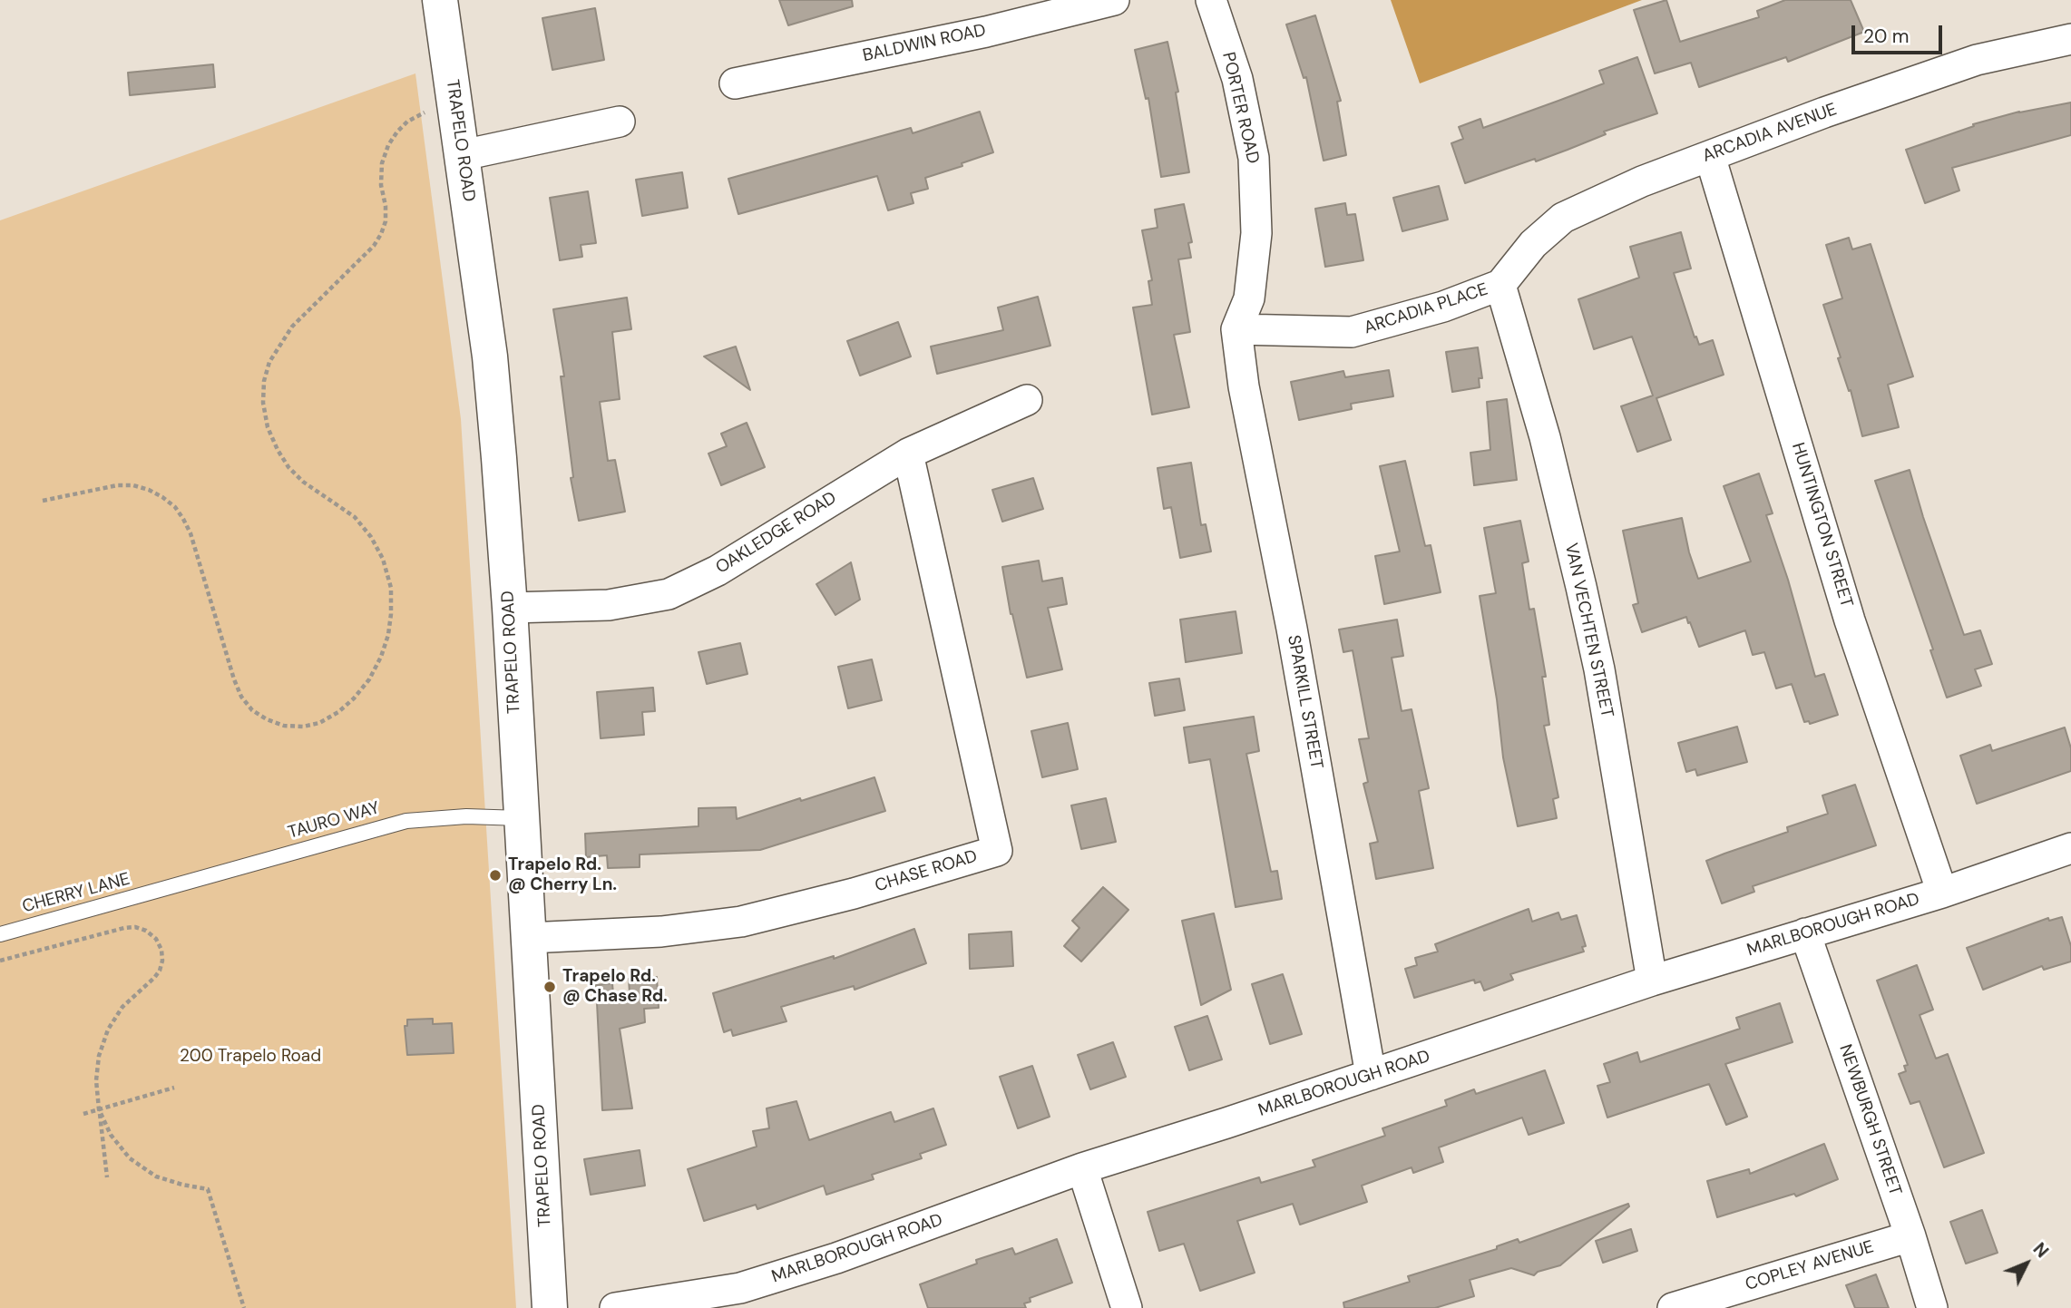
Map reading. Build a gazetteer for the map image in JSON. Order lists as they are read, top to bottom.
{
  "streets": {
    "main road": ["TRAPELO ROAD"],
    "street": [
      "BALDWIN ROAD",
      "PORTER ROAD",
      "ARCADIA AVENUE",
      "ARCADIA PLACE",
      "HUNTINGTON STREET",
      "OAKLEDGE ROAD",
      "VAN VECHTEN STREET",
      "SPARKILL STREET",
      "CHASE ROAD",
      "MARLBOROUGH ROAD",
      "NEWBURGH STREET",
      "COPLEY AVENUE"
    ],
    "lane": ["TAURO WAY", "CHERRY LANE"]
  },
  "crossings": [
    ["PORTER ROAD", "ARCADIA PLACE"],
    ["PORTER ROAD", "SPARKILL STREET"],
    ["ARCADIA AVENUE", "ARCADIA PLACE"],
    ["ARCADIA AVENUE", "HUNTINGTON STREET"],
    ["ARCADIA AVENUE", "VAN VECHTEN STREET"],
    ["TRAPELO ROAD", "OAKLEDGE ROAD"],
    ["TRAPELO ROAD", "TAURO WAY"],
    ["TRAPELO ROAD", "CHASE ROAD"],
    ["ARCADIA PLACE", "VAN VECHTEN STREET"],
    ["ARCADIA PLACE", "SPARKILL STREET"],
    ["HUNTINGTON STREET", "MARLBOROUGH ROAD"],
    ["OAKLEDGE ROAD", "CHASE ROAD"],
    ["VAN VECHTEN STREET", "MARLBOROUGH ROAD"],
    ["SPARKILL STREET", "MARLBOROUGH ROAD"],
    ["TAURO WAY", "CHERRY LANE"],
    ["MARLBOROUGH ROAD", "NEWBURGH STREET"],
    ["NEWBURGH STREET", "COPLEY AVENUE"]
  ],
  "parks": ["200 Trapelo Road"],
  "places": ["Trapelo Rd. @ Cherry Ln.", "Trapelo Rd. @ Chase Rd."],
  "scale_bar": "20 m",
  "north": "top right"
}
